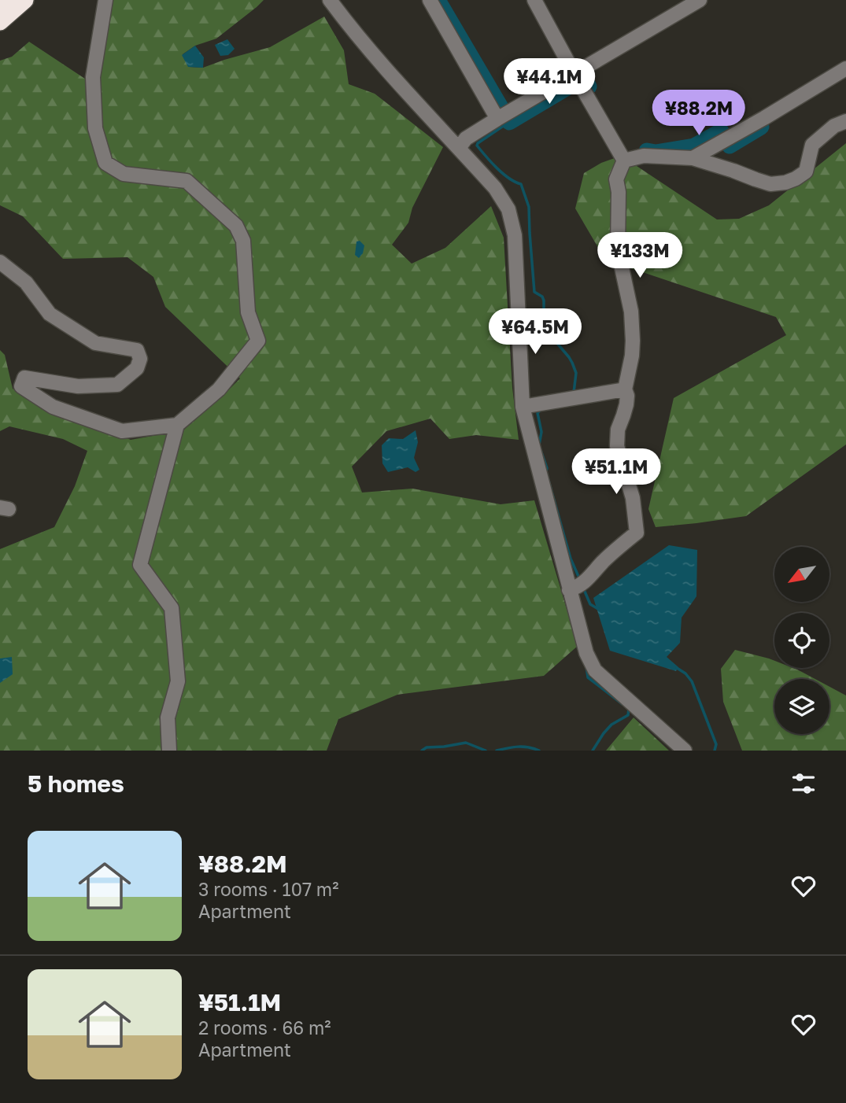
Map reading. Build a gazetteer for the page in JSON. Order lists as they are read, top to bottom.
{
  "north": "bottom left",
  "page": {
    "price": [
      "¥44.1M",
      "¥88.2M",
      "¥133M",
      "¥64.5M",
      "¥51.1M"
    ],
    "heading": "5 homes",
    "list": [
      {
        "name": "¥88.2M",
        "note": "3 rooms · 107 m² · Apartment"
      },
      {
        "name": "¥51.1M",
        "note": "2 rooms · 66 m² · Apartment"
      }
    ]
  }
}
